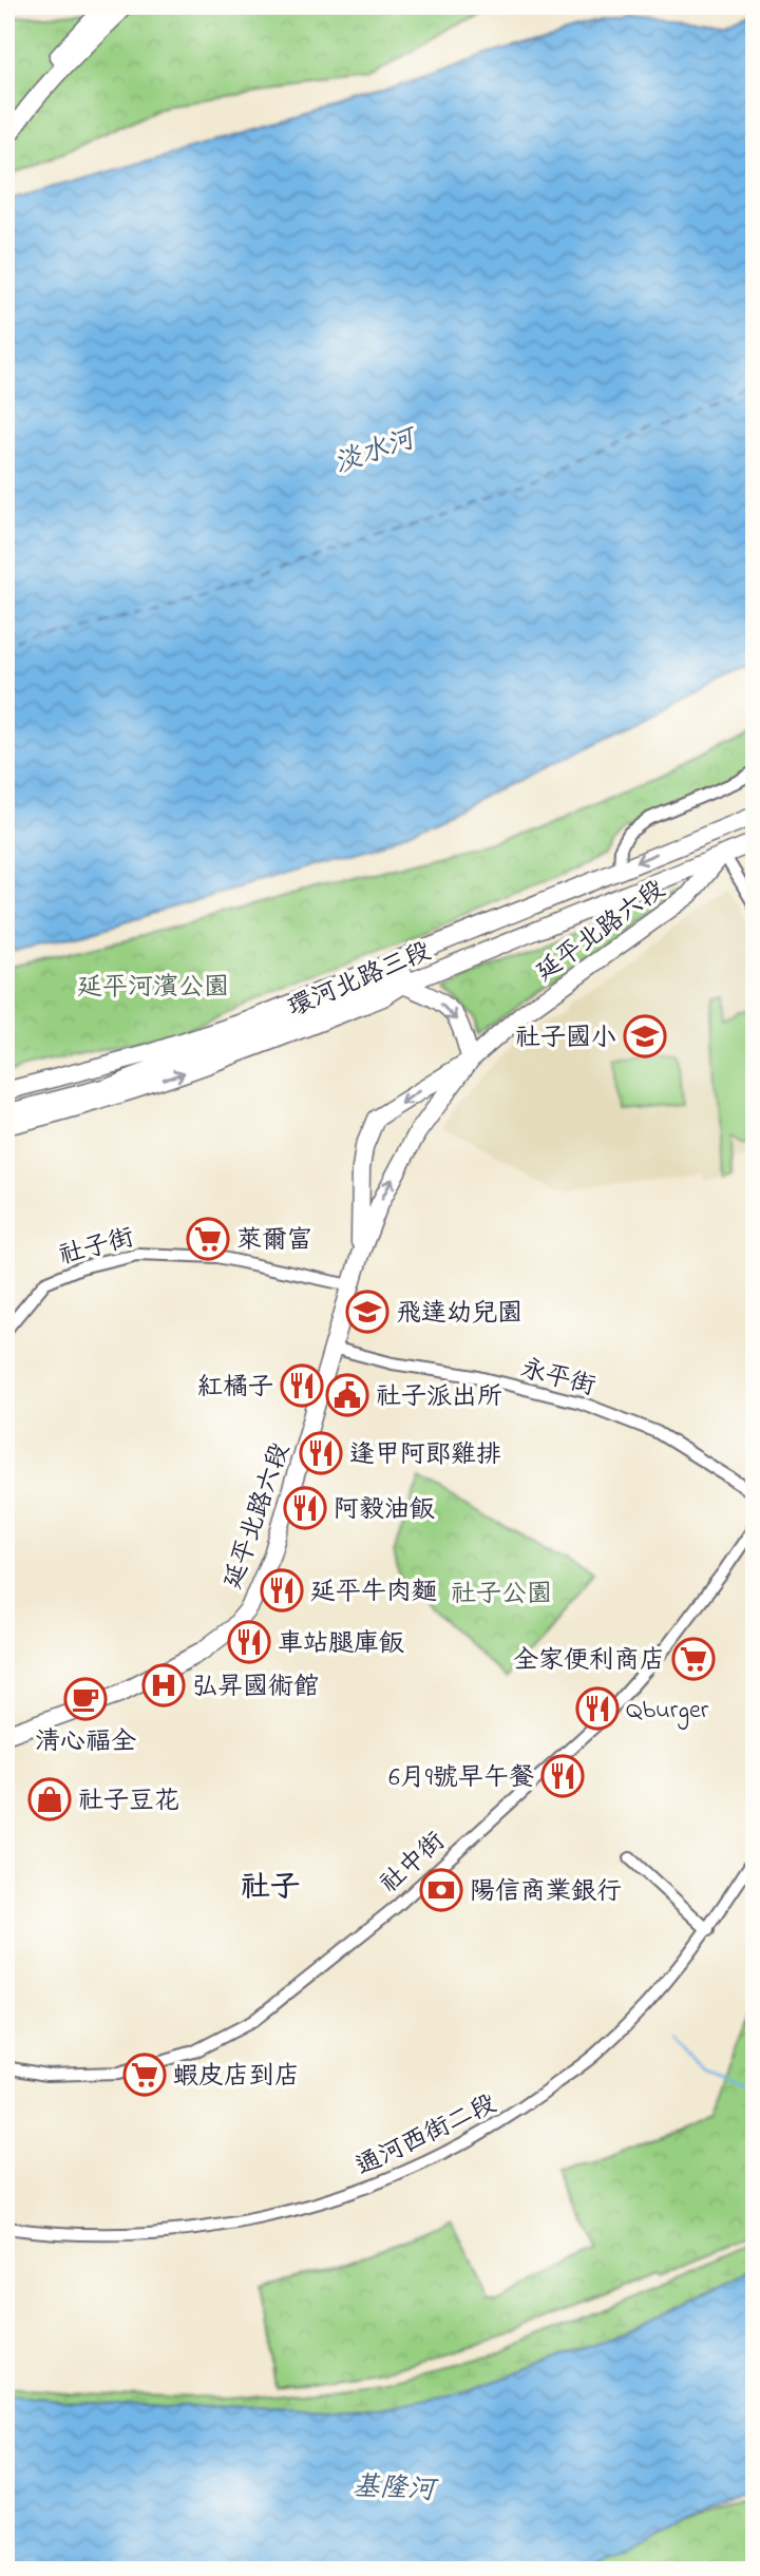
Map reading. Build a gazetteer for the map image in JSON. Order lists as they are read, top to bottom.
{
  "streets": {
    "main road": ["延平北路六段", "環河北路三段"],
    "street": [
      "社子街",
      "永平街",
      "社中街",
      "通河西街二段"
    ]
  },
  "crossings": [
    ["延平北路六段", "環河北路三段"],
    ["延平北路六段", "社子街"],
    ["延平北路六段", "永平街"]
  ],
  "districts": ["社子"],
  "water": ["淡水河", "基隆河"],
  "parks": ["延平河濱公園", "社子公園"],
  "places": {
    "school or university": ["社子國小", "飛達幼兒園"],
    "supermarket": ["萊爾富", "全家便利商店", "蝦皮店到店"],
    "restaurant": [
      "紅橘子",
      "逢甲阿郎雞排",
      "阿毅油飯",
      "延平牛肉麵",
      "車站腿庫飯",
      "Qburger",
      "6月9號早午餐"
    ],
    "public building": ["社子派出所"],
    "hospital": ["弘昇國術館"],
    "cafe": ["清心福全"],
    "shop": ["社子豆花"],
    "bank": ["陽信商業銀行"]
  }
}
